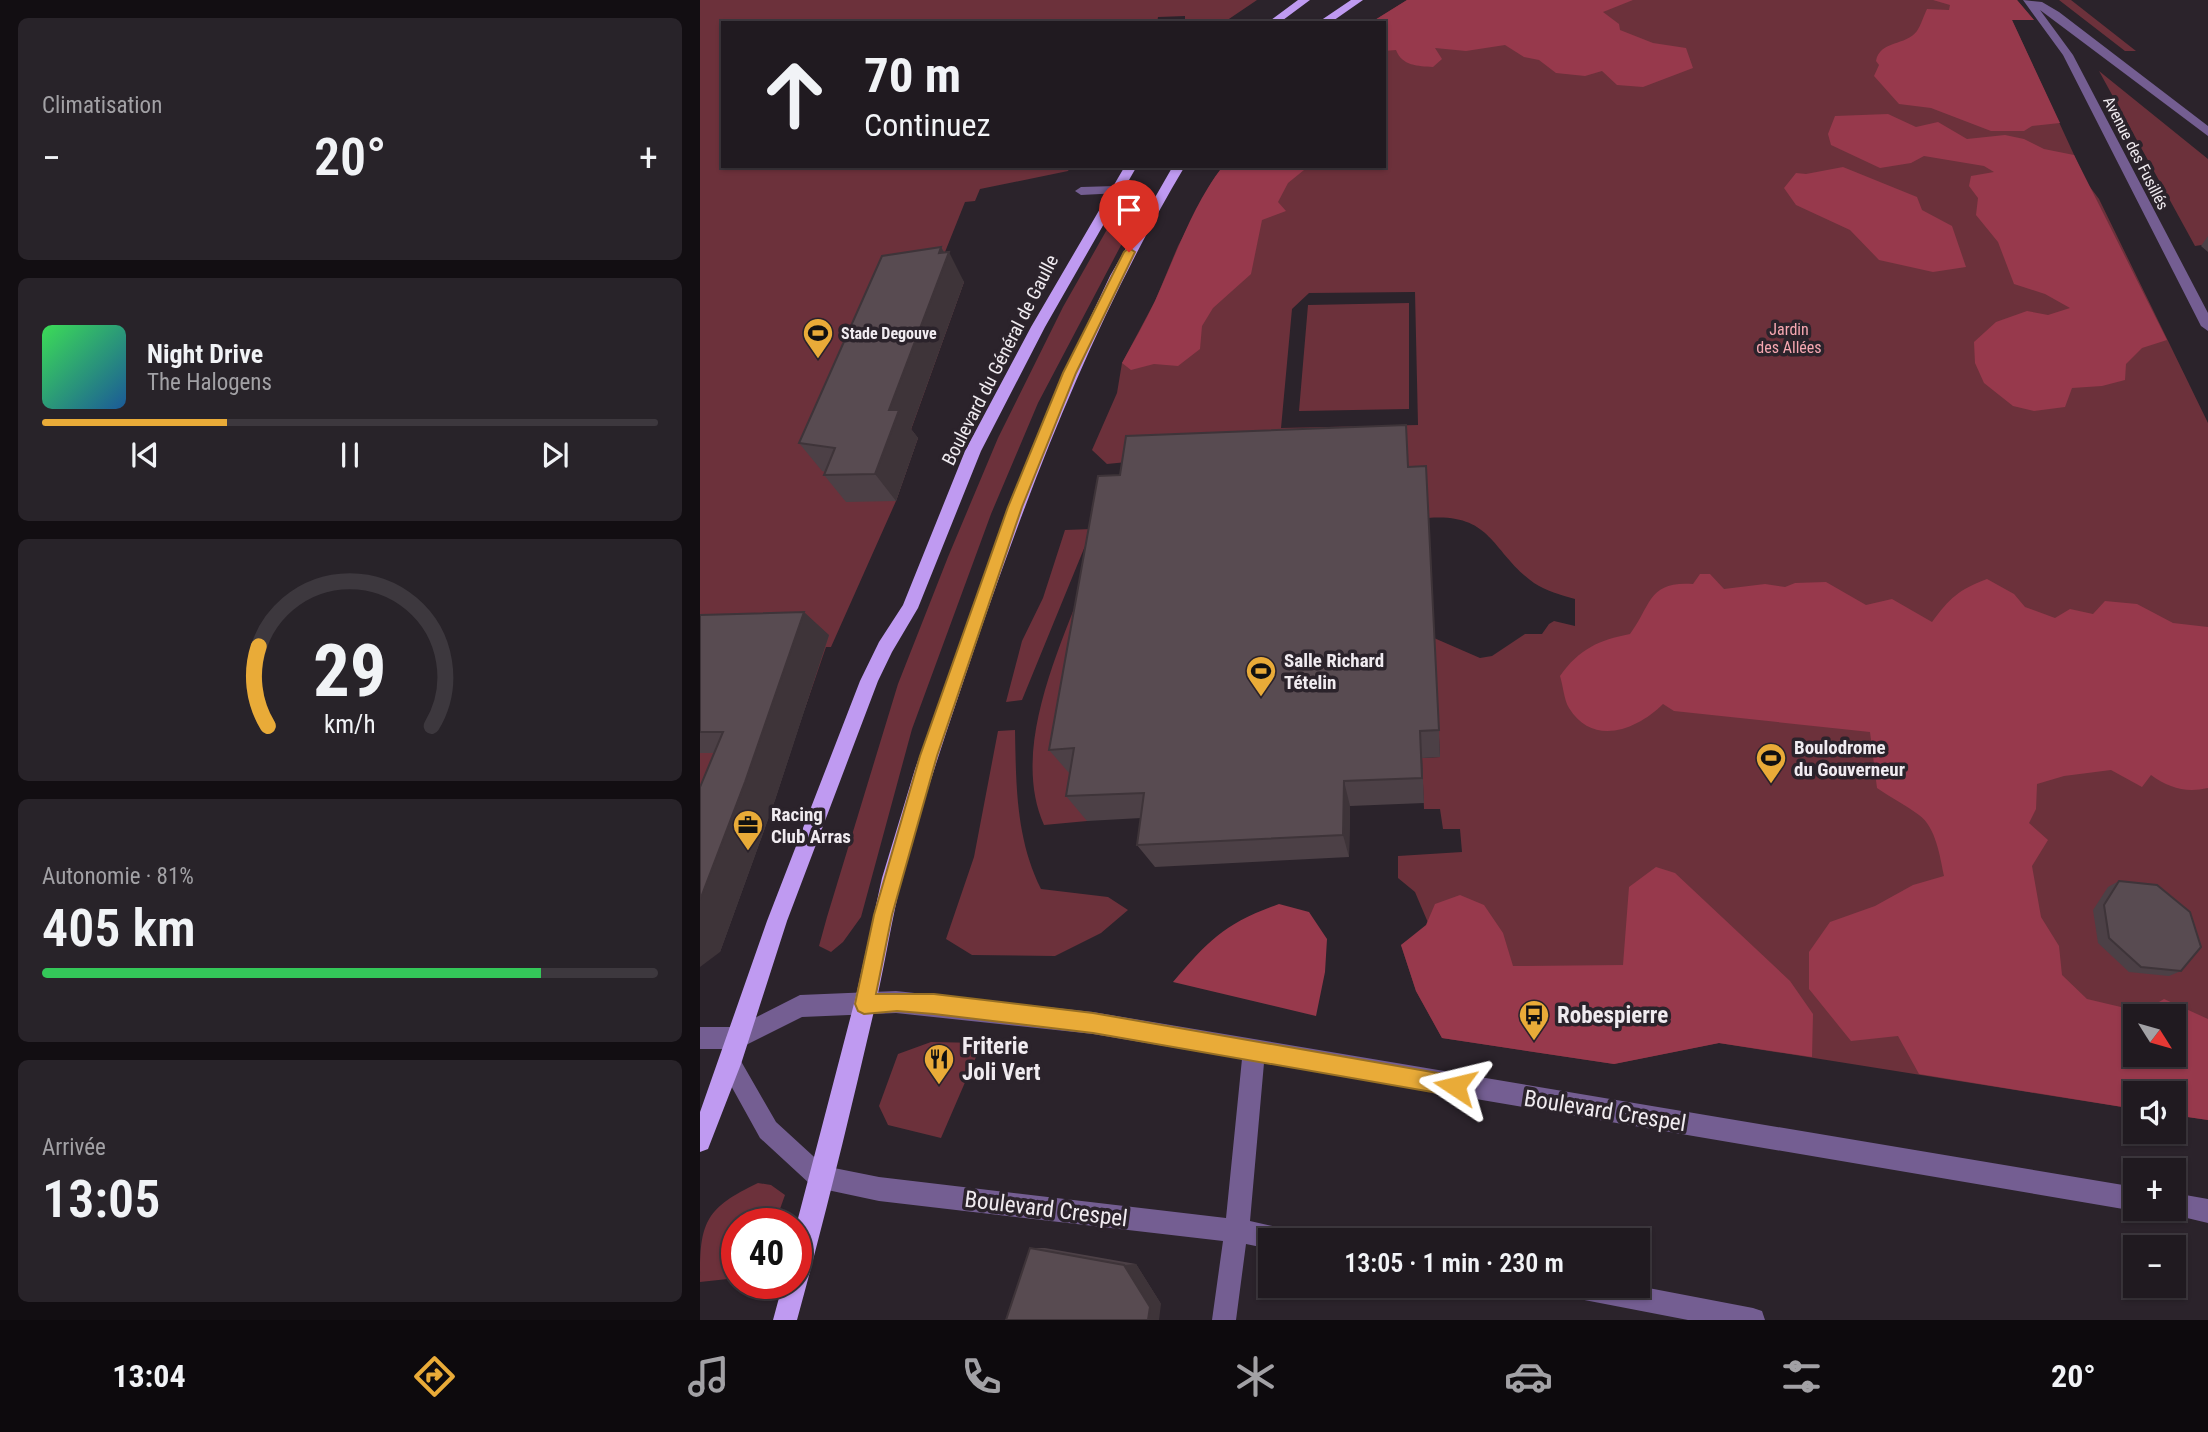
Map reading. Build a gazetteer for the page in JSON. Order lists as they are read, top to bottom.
{
  "streets": {
    "main road": ["Boulevard du Général de Gaulle"],
    "street": ["Avenue des Fusillés", "Boulevard Crespel"]
  },
  "crossings": [
    ["Boulevard du Général de Gaulle", "Boulevard Crespel"]
  ],
  "parks": ["Jardin des Allées"],
  "places": {
    "sports": ["Stade Degouve", "Salle Richard Tételin", "Boulodrome du Gouverneur"],
    "office": ["Racing Club Arras"],
    "bus stop": ["Robespierre"],
    "restaurant": ["Friterie Joli Vert"]
  },
  "north": "bottom right",
  "page": {
    "tile": [
      "Climatisation",
      ["Autonomie · 81%", "405 km"],
      ["Arrivée", "13:05"]
    ],
    "turn": ["70 m", "Continuez"],
    "heat": ["−", "20°", "+"],
    "song": ["Night Drive", "The Halogens"],
    "map_buttons": ["+", "−"],
    "limit": "40",
    "trip": "13:05 · 1 min · 230 m",
    "tabs": ["13:04", "20°"],
    "gauge": ["29", "km/h"]
  }
}
